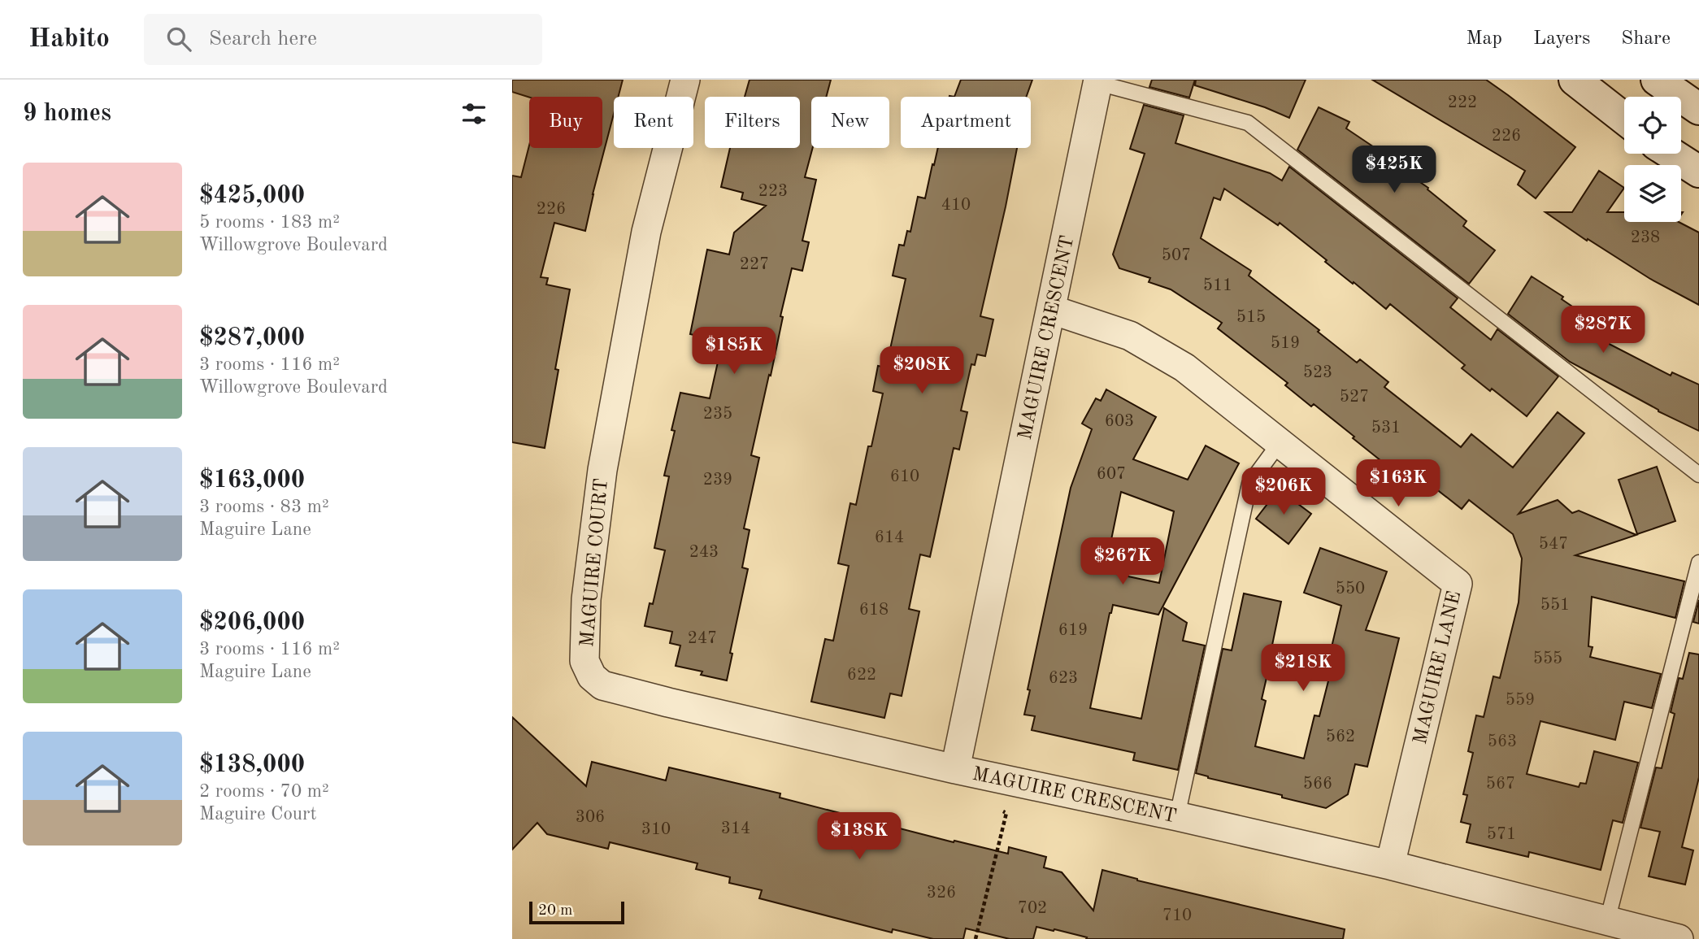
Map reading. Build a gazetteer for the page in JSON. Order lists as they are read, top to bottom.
{
  "streets": {
    "street": ["MAGUIRE CRESCENT", "MAGUIRE COURT", "MAGUIRE LANE"]
  },
  "crossings": [
    ["MAGUIRE CRESCENT", "MAGUIRE COURT"],
    ["MAGUIRE CRESCENT", "MAGUIRE LANE"]
  ],
  "house_numbers": [
    "222",
    "226",
    "223",
    "410",
    "226",
    "238",
    "507",
    "227",
    "511",
    "515",
    "519",
    "523",
    "527",
    "235",
    "603",
    "531",
    "607",
    "610",
    "239",
    "614",
    "547",
    "243",
    "550",
    "551",
    "618",
    "619",
    "247",
    "555",
    "622",
    "623",
    "559",
    "562",
    "563",
    "566",
    "567",
    "306",
    "314",
    "310",
    "571",
    "326",
    "702",
    "710"
  ],
  "scale_bar": "20 m",
  "page": {
    "header": "Habito",
    "search": "Search here",
    "nav": ["Map", "Layers", "Share"],
    "heading": "9 homes",
    "chip": [
      "Buy",
      "Rent",
      "Filters",
      "New",
      "Apartment"
    ],
    "price": [
      "$425K",
      "$287K",
      "$185K",
      "$208K",
      "$163K",
      "$206K",
      "$267K",
      "$218K",
      "$138K"
    ],
    "list": [
      {
        "name": "$425,000",
        "note": "5 rooms · 183 m² · Willowgrove Boulevard"
      },
      {
        "name": "$287,000",
        "note": "3 rooms · 116 m² · Willowgrove Boulevard"
      },
      {
        "name": "$163,000",
        "note": "3 rooms · 83 m² · Maguire Lane"
      },
      {
        "name": "$206,000",
        "note": "3 rooms · 116 m² · Maguire Lane"
      },
      {
        "name": "$138,000",
        "note": "2 rooms · 70 m² · Maguire Court"
      }
    ],
    "scale": "20 m"
  }
}
